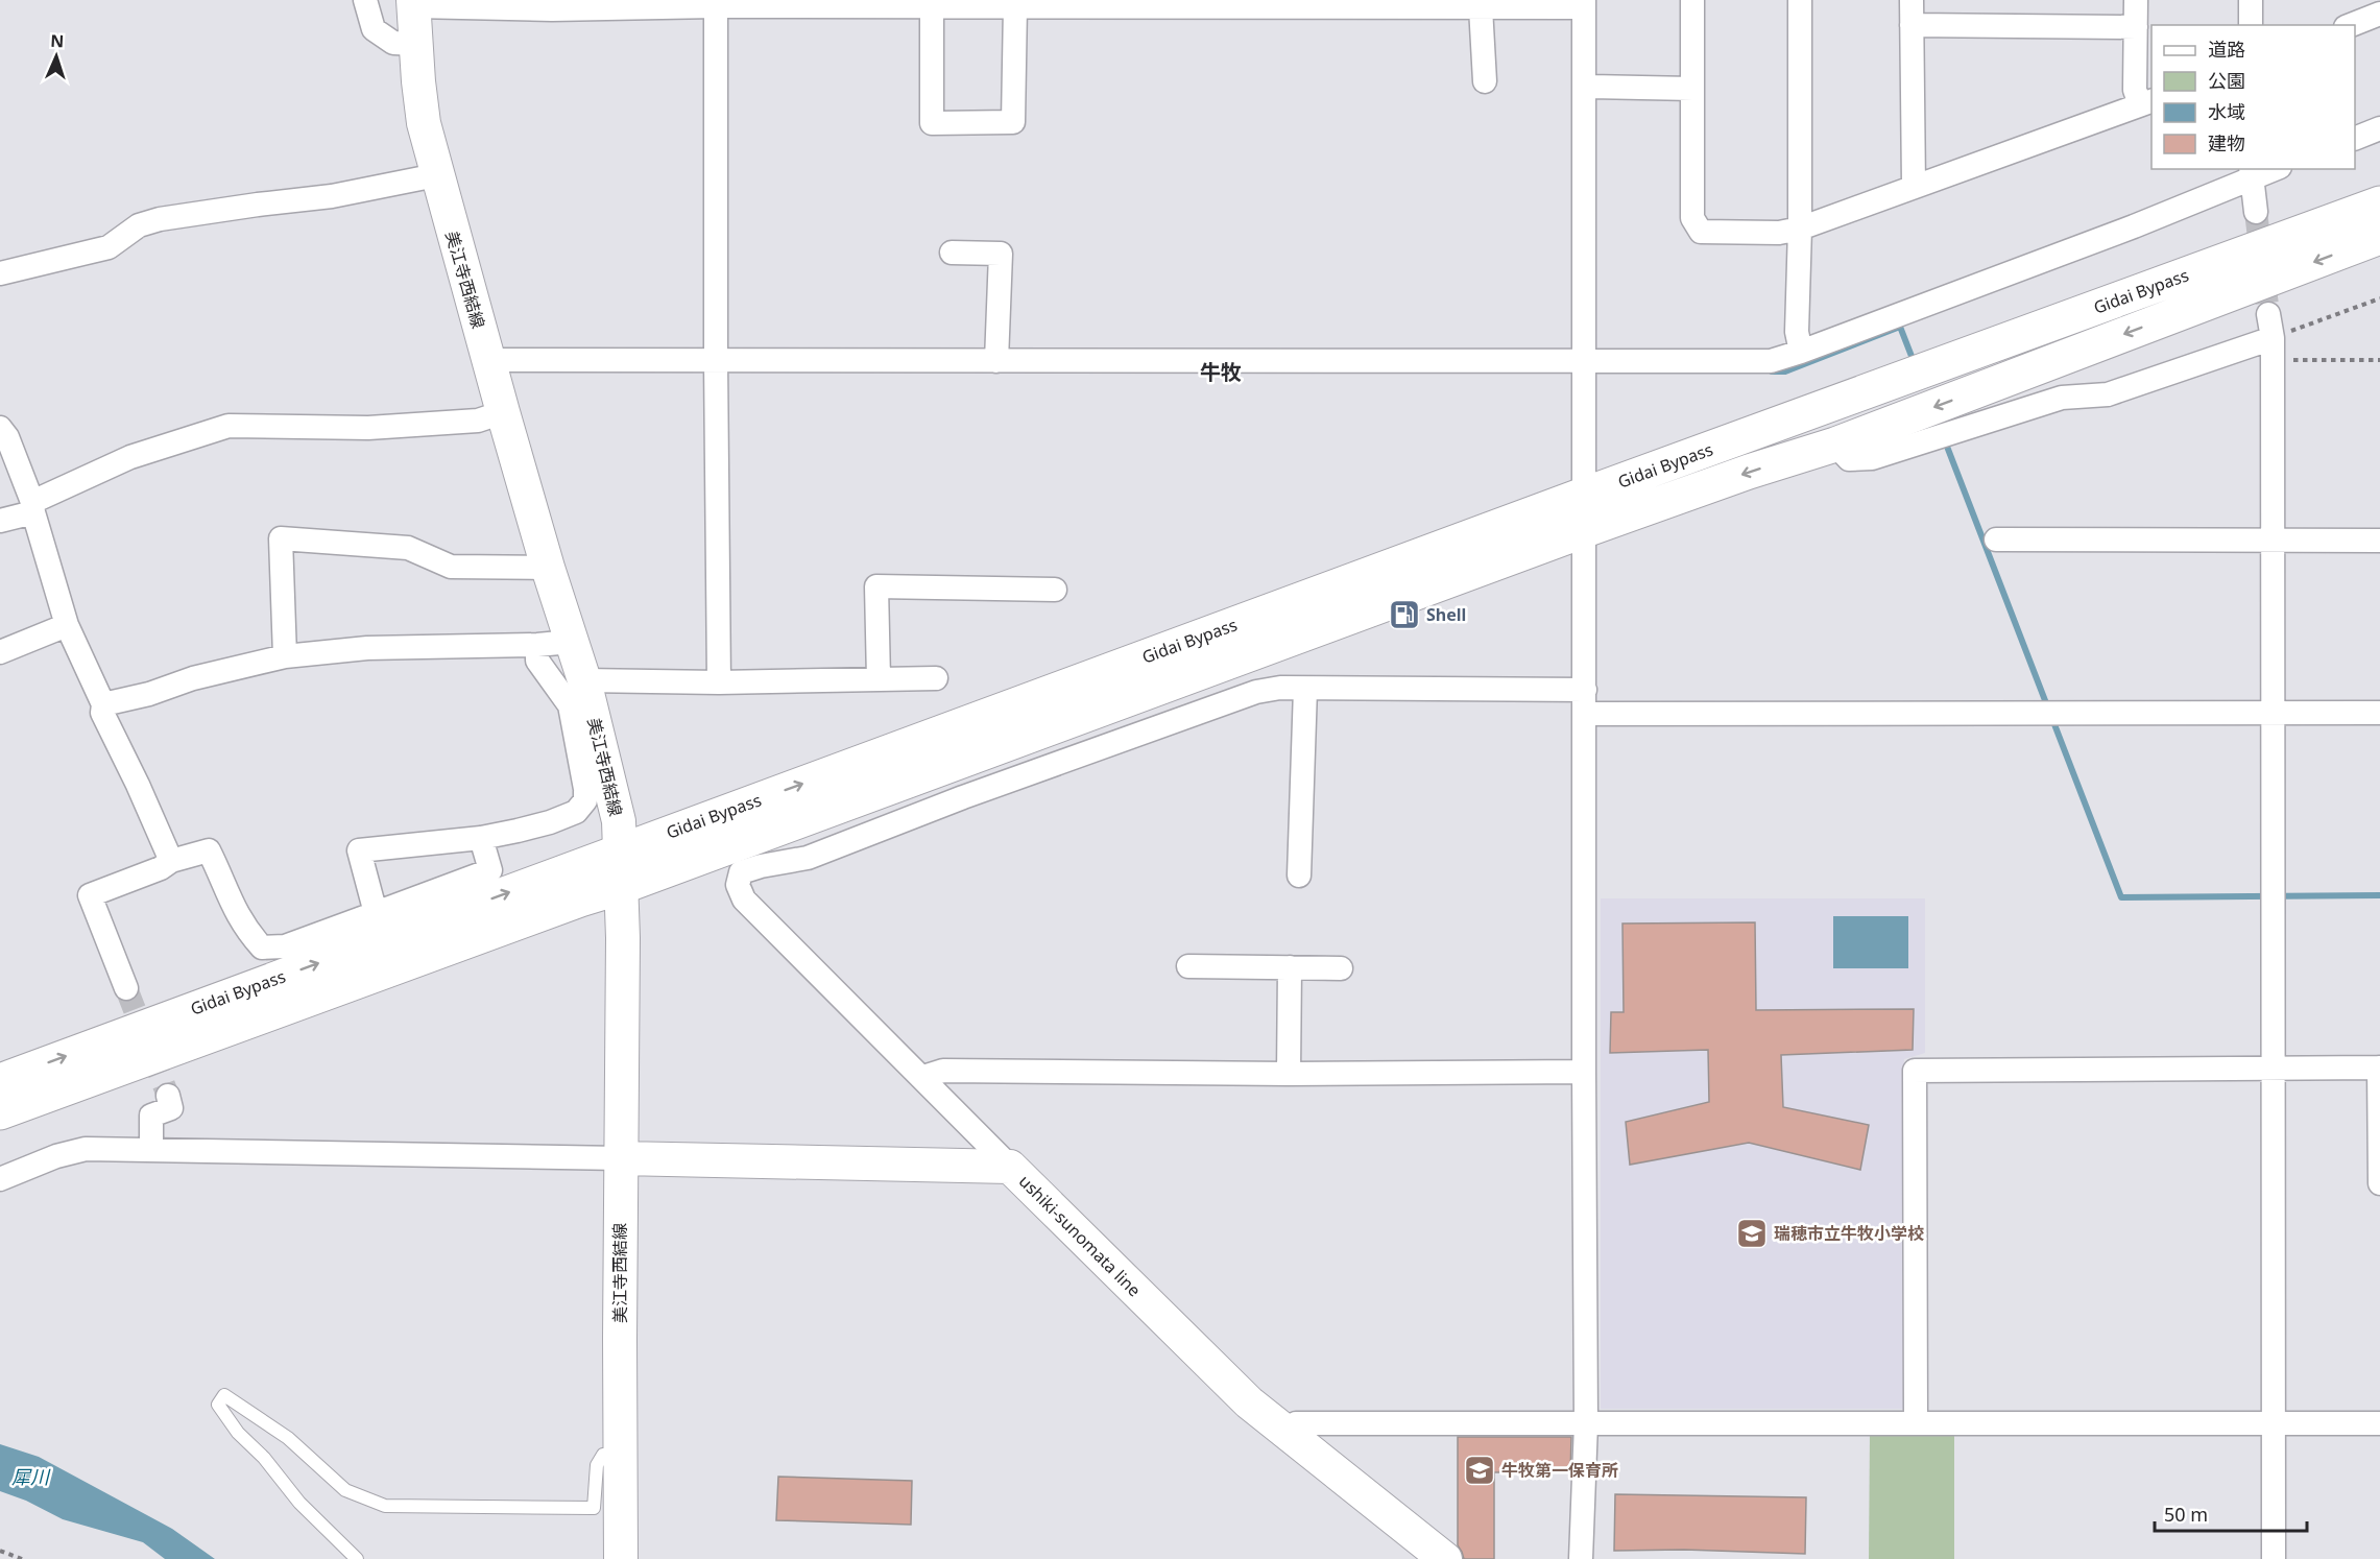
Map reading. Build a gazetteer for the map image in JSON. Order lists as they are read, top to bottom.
{
  "streets": {
    "highway": ["Gidai Bypass"],
    "main road": ["美江寺西結線", "ushiki-sunomata line"]
  },
  "crossings": [
    ["美江寺西結線", "Gidai Bypass"],
    ["美江寺西結線", "ushiki-sunomata line"]
  ],
  "districts": ["牛牧"],
  "water": ["犀川"],
  "places": {
    "fuel station": ["Shell"],
    "school or university": ["瑞穂市立牛牧小学校", "牛牧第一保育所"]
  },
  "legend": [
    "道路",
    "公園",
    "水域",
    "建物"
  ],
  "scale_bar": "50 m",
  "north": "top"
}
